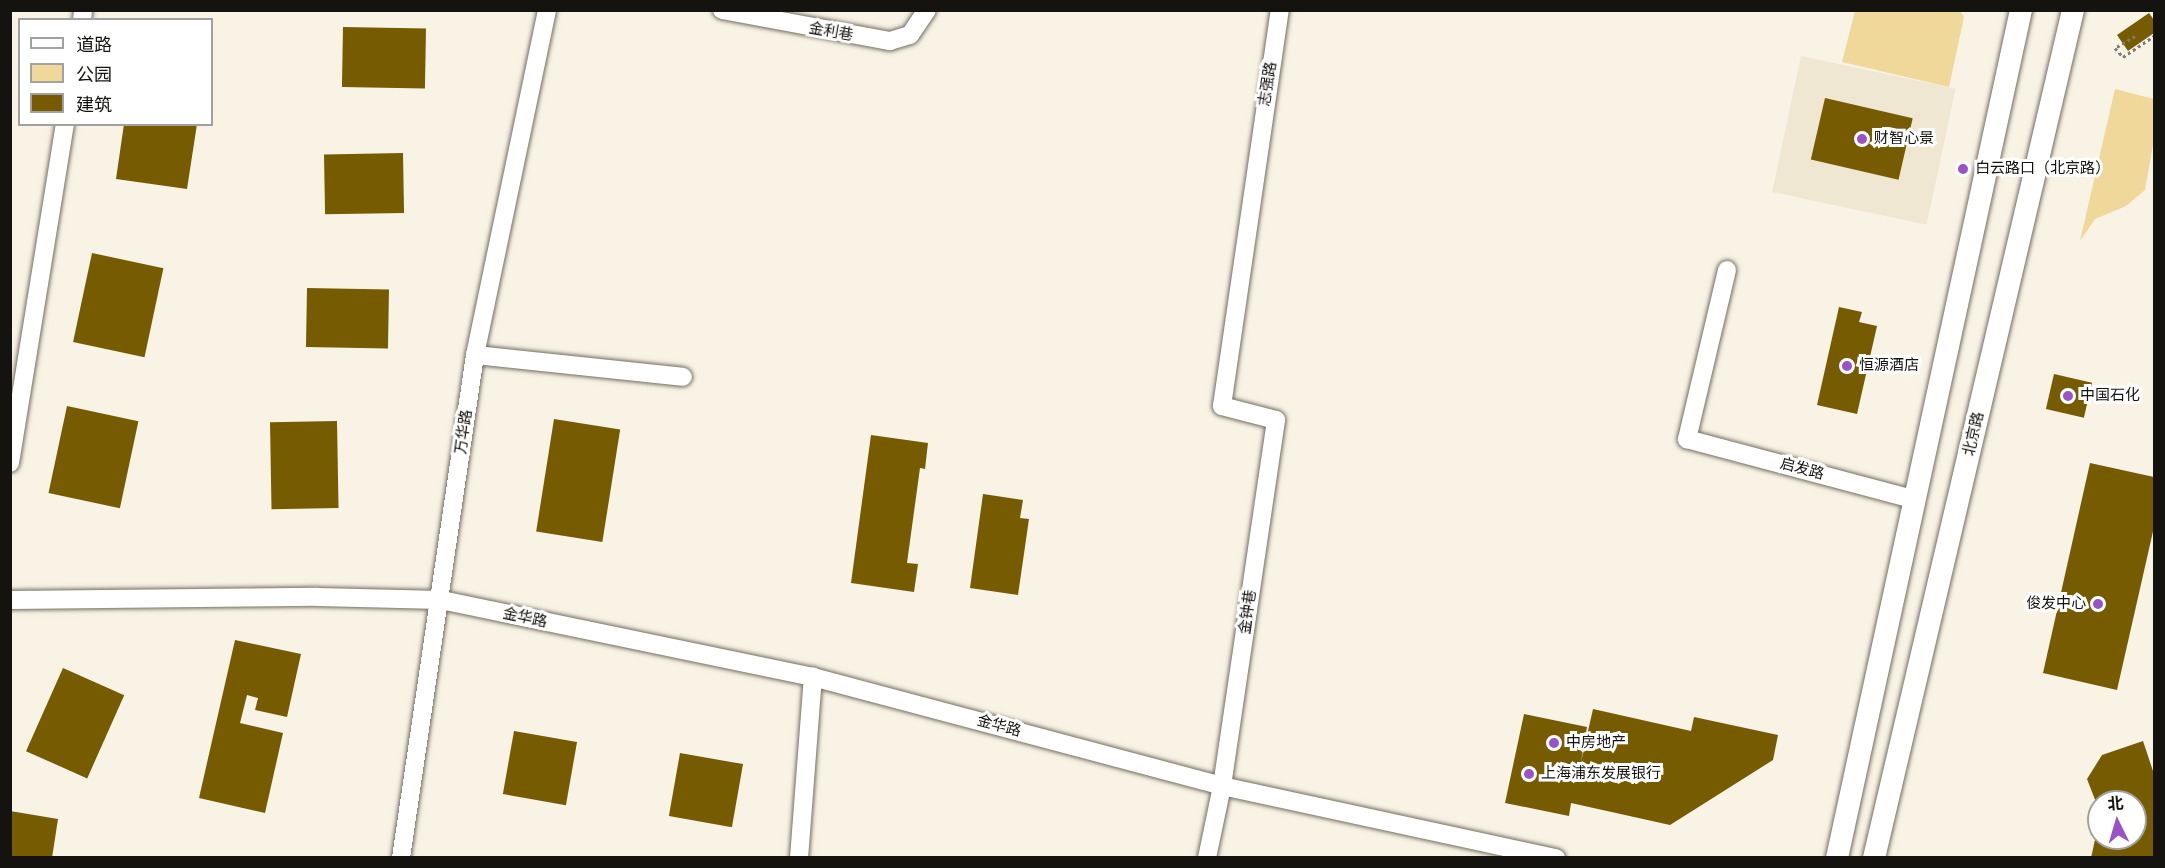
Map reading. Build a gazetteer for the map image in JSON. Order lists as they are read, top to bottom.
{
  "streets": {
    "main road": ["北京路"],
    "street": [
      "金利巷",
      "志强路",
      "万华路",
      "启发路",
      "金钟巷",
      "金华路"
    ]
  },
  "crossings": [
    ["志强路", "金钟巷"],
    ["万华路", "金华路"],
    ["金钟巷", "金华路"]
  ],
  "places": [
    "财智心景",
    "白云路口（北京路）",
    "恒源酒店",
    "中国石化",
    "俊发中心",
    "中房地产",
    "上海浦东发展银行"
  ],
  "legend": ["道路", "公园", "建筑"],
  "north": "top"
}
